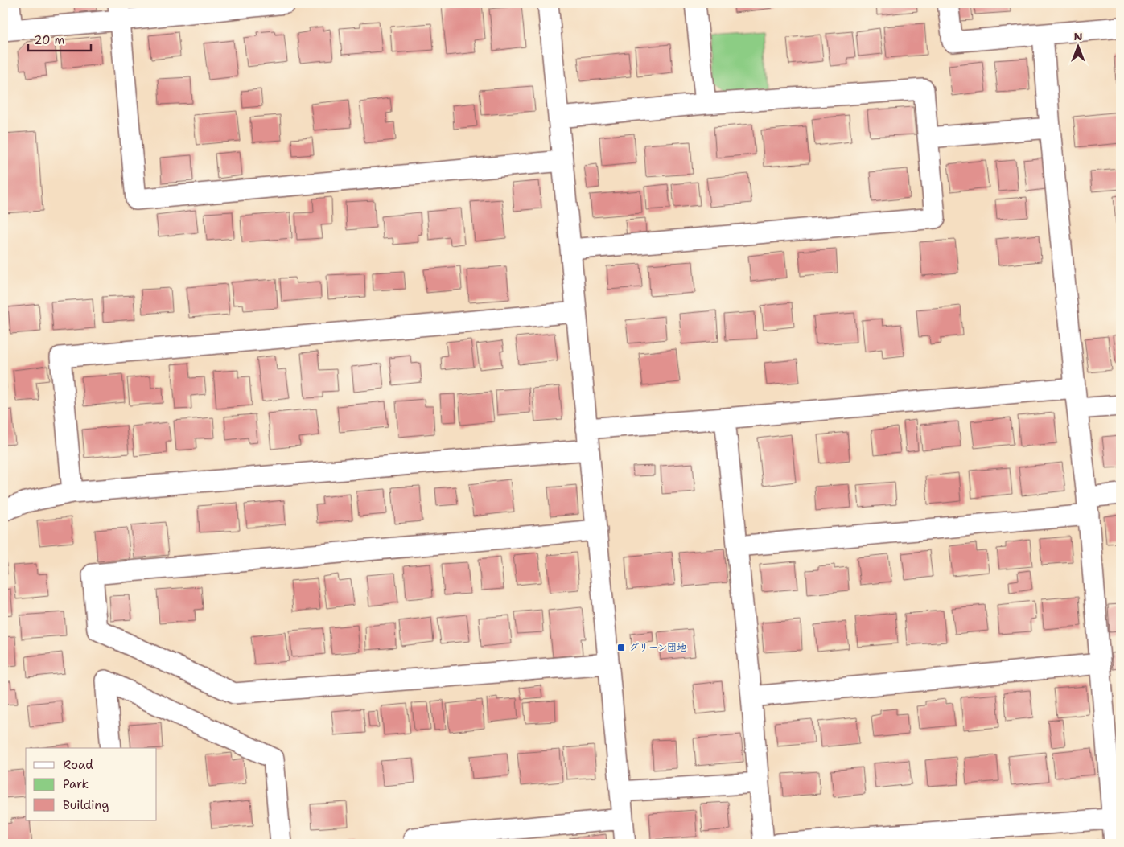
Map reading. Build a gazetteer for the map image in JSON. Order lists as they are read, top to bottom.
{
  "places": {
    "transit": ["グリーン団地"]
  },
  "legend": ["Road", "Park", "Building"],
  "scale_bar": "20 m",
  "north": "top"
}
